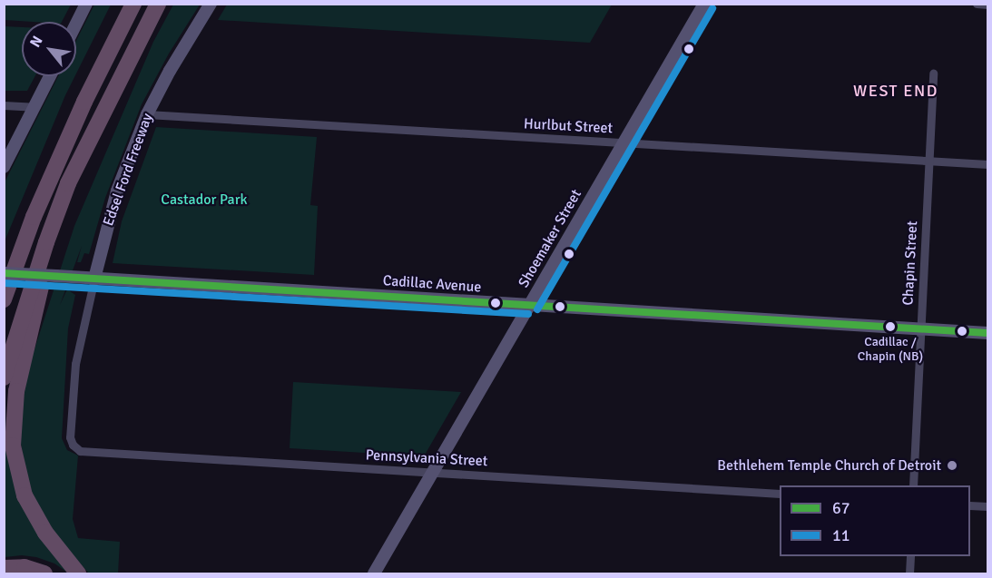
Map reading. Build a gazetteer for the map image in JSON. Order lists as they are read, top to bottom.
{
  "streets": {
    "street": [
      "Hurlbut Street",
      "Edsel Ford Freeway",
      "Shoemaker Street",
      "Chapin Street",
      "Cadillac Avenue",
      "Pennsylvania Street"
    ]
  },
  "crossings": [
    ["Hurlbut Street", "Edsel Ford Freeway"],
    ["Hurlbut Street", "Shoemaker Street"],
    ["Hurlbut Street", "Chapin Street"],
    ["Edsel Ford Freeway", "Cadillac Avenue"],
    ["Edsel Ford Freeway", "Pennsylvania Street"],
    ["Shoemaker Street", "Cadillac Avenue"],
    ["Shoemaker Street", "Pennsylvania Street"],
    ["Chapin Street", "Cadillac Avenue"]
  ],
  "districts": ["WEST END"],
  "parks": ["Castador Park"],
  "places": ["Cadillac / Chapin (NB)", "Bethlehem Temple Church of Detroit"],
  "lines": ["transit line 11", "transit line 67"],
  "legend": ["67", "11"],
  "north": "top left"
}
